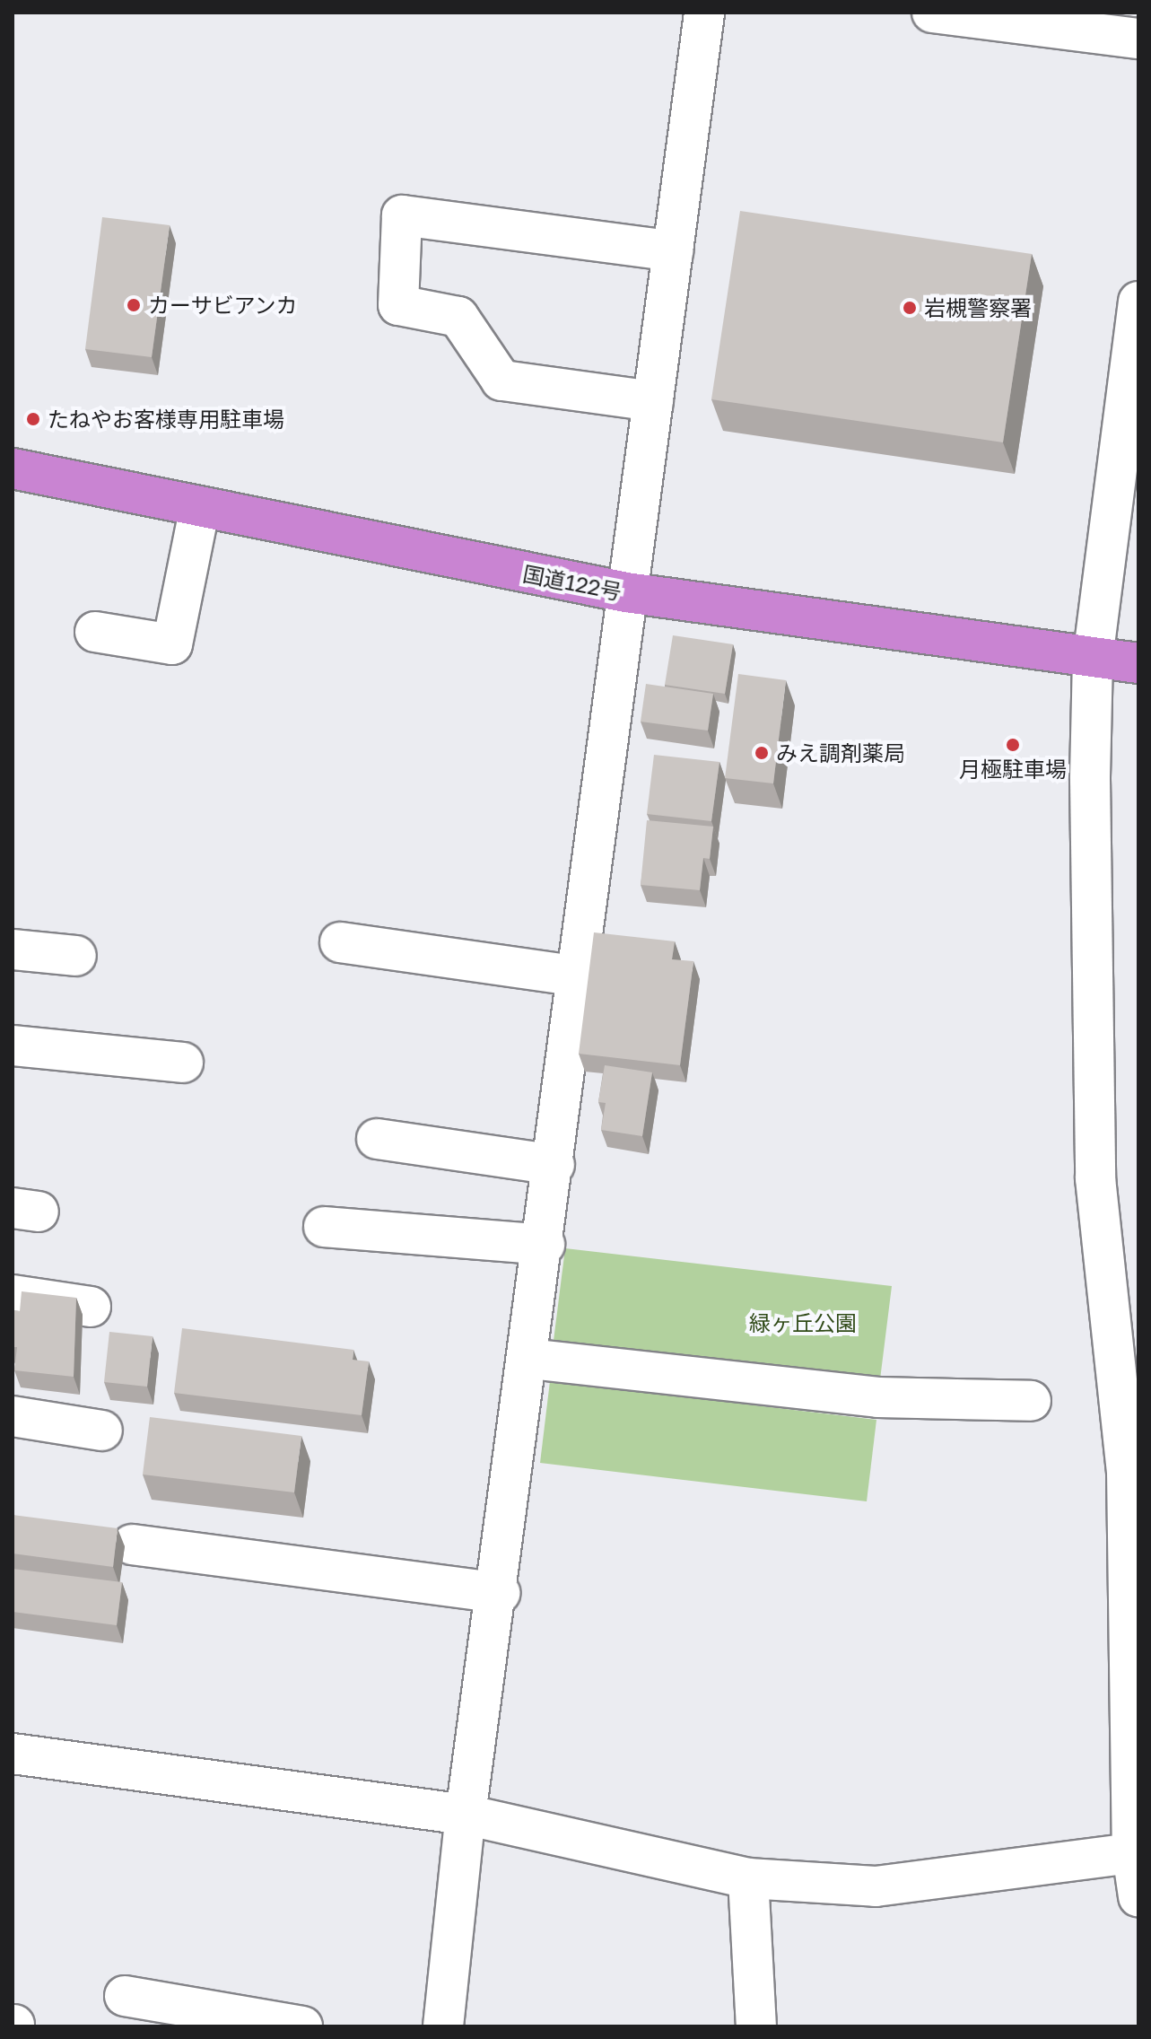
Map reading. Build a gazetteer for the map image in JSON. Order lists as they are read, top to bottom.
{
  "streets": {
    "highway": ["国道122号"]
  },
  "parks": ["緑ヶ丘公園"],
  "places": [
    "カーサビアンカ",
    "岩槻警察署",
    "たねやお客様専用駐車場",
    "月極駐車場",
    "みえ調剤薬局"
  ]
}
